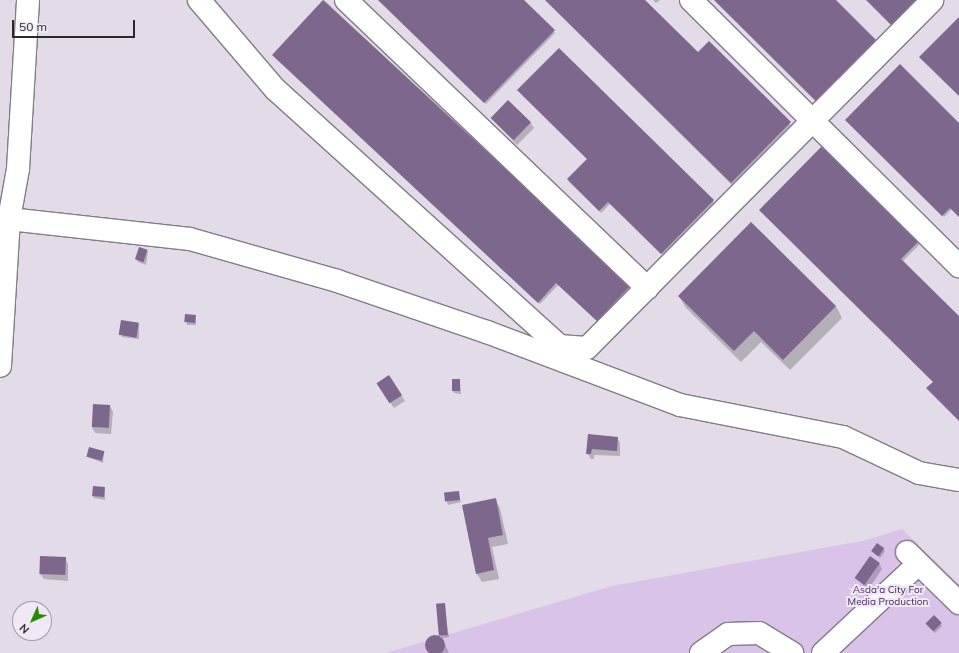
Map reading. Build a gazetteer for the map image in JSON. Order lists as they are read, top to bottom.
{
  "parks": ["Asda'a City For Media Production"],
  "scale_bar": "50 m",
  "north": "bottom left"
}
